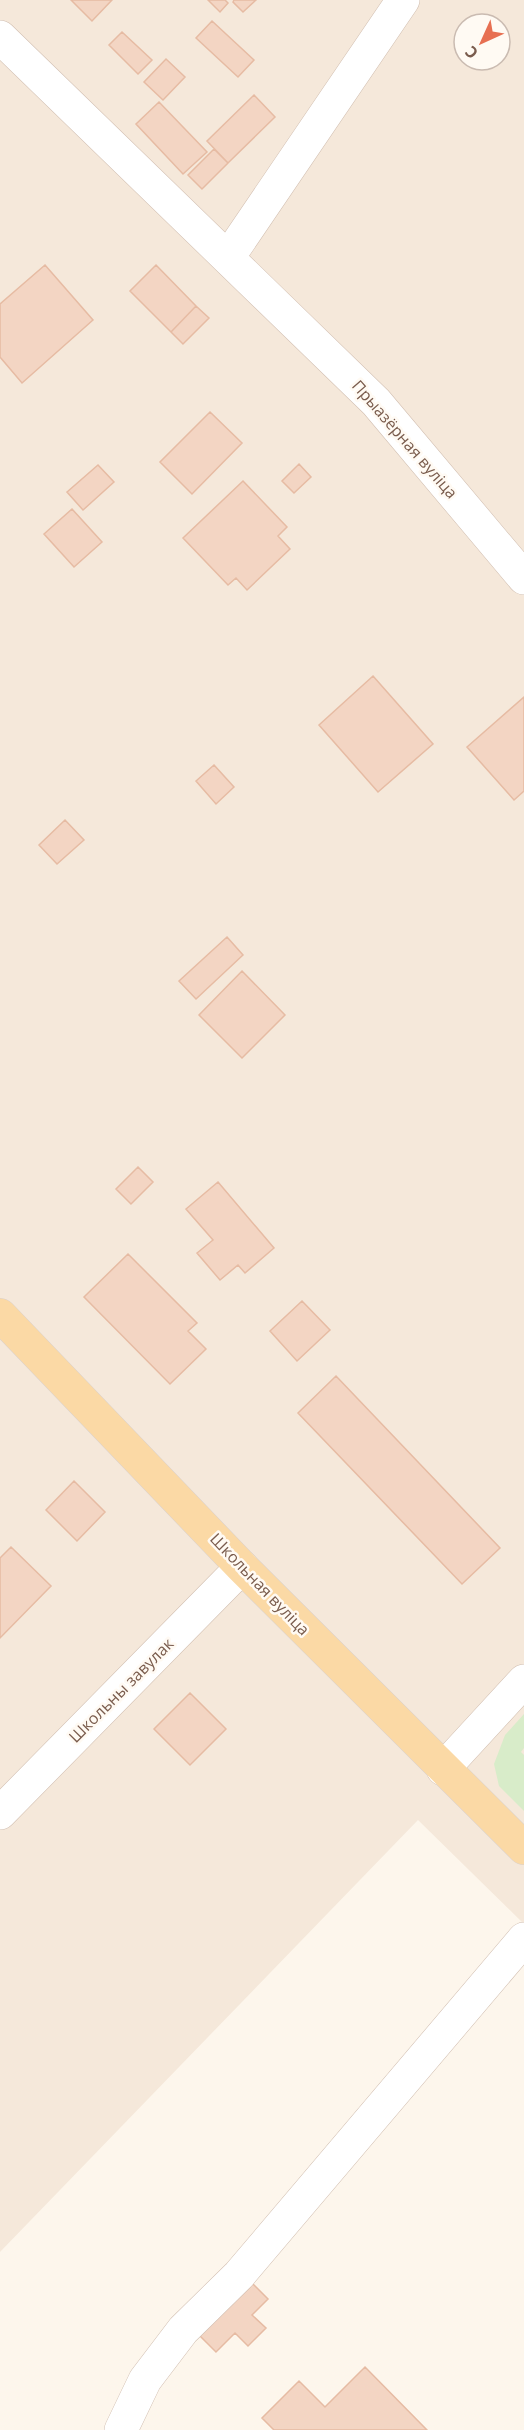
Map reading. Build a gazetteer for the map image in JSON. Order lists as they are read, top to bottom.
{
  "streets": {
    "main road": ["Школьная вуліца"],
    "street": ["Прыазёрная вуліца", "Школьны завулак"]
  },
  "crossings": [
    ["Школьная вуліца", "Школьны завулак"]
  ],
  "north": "bottom left"
}
